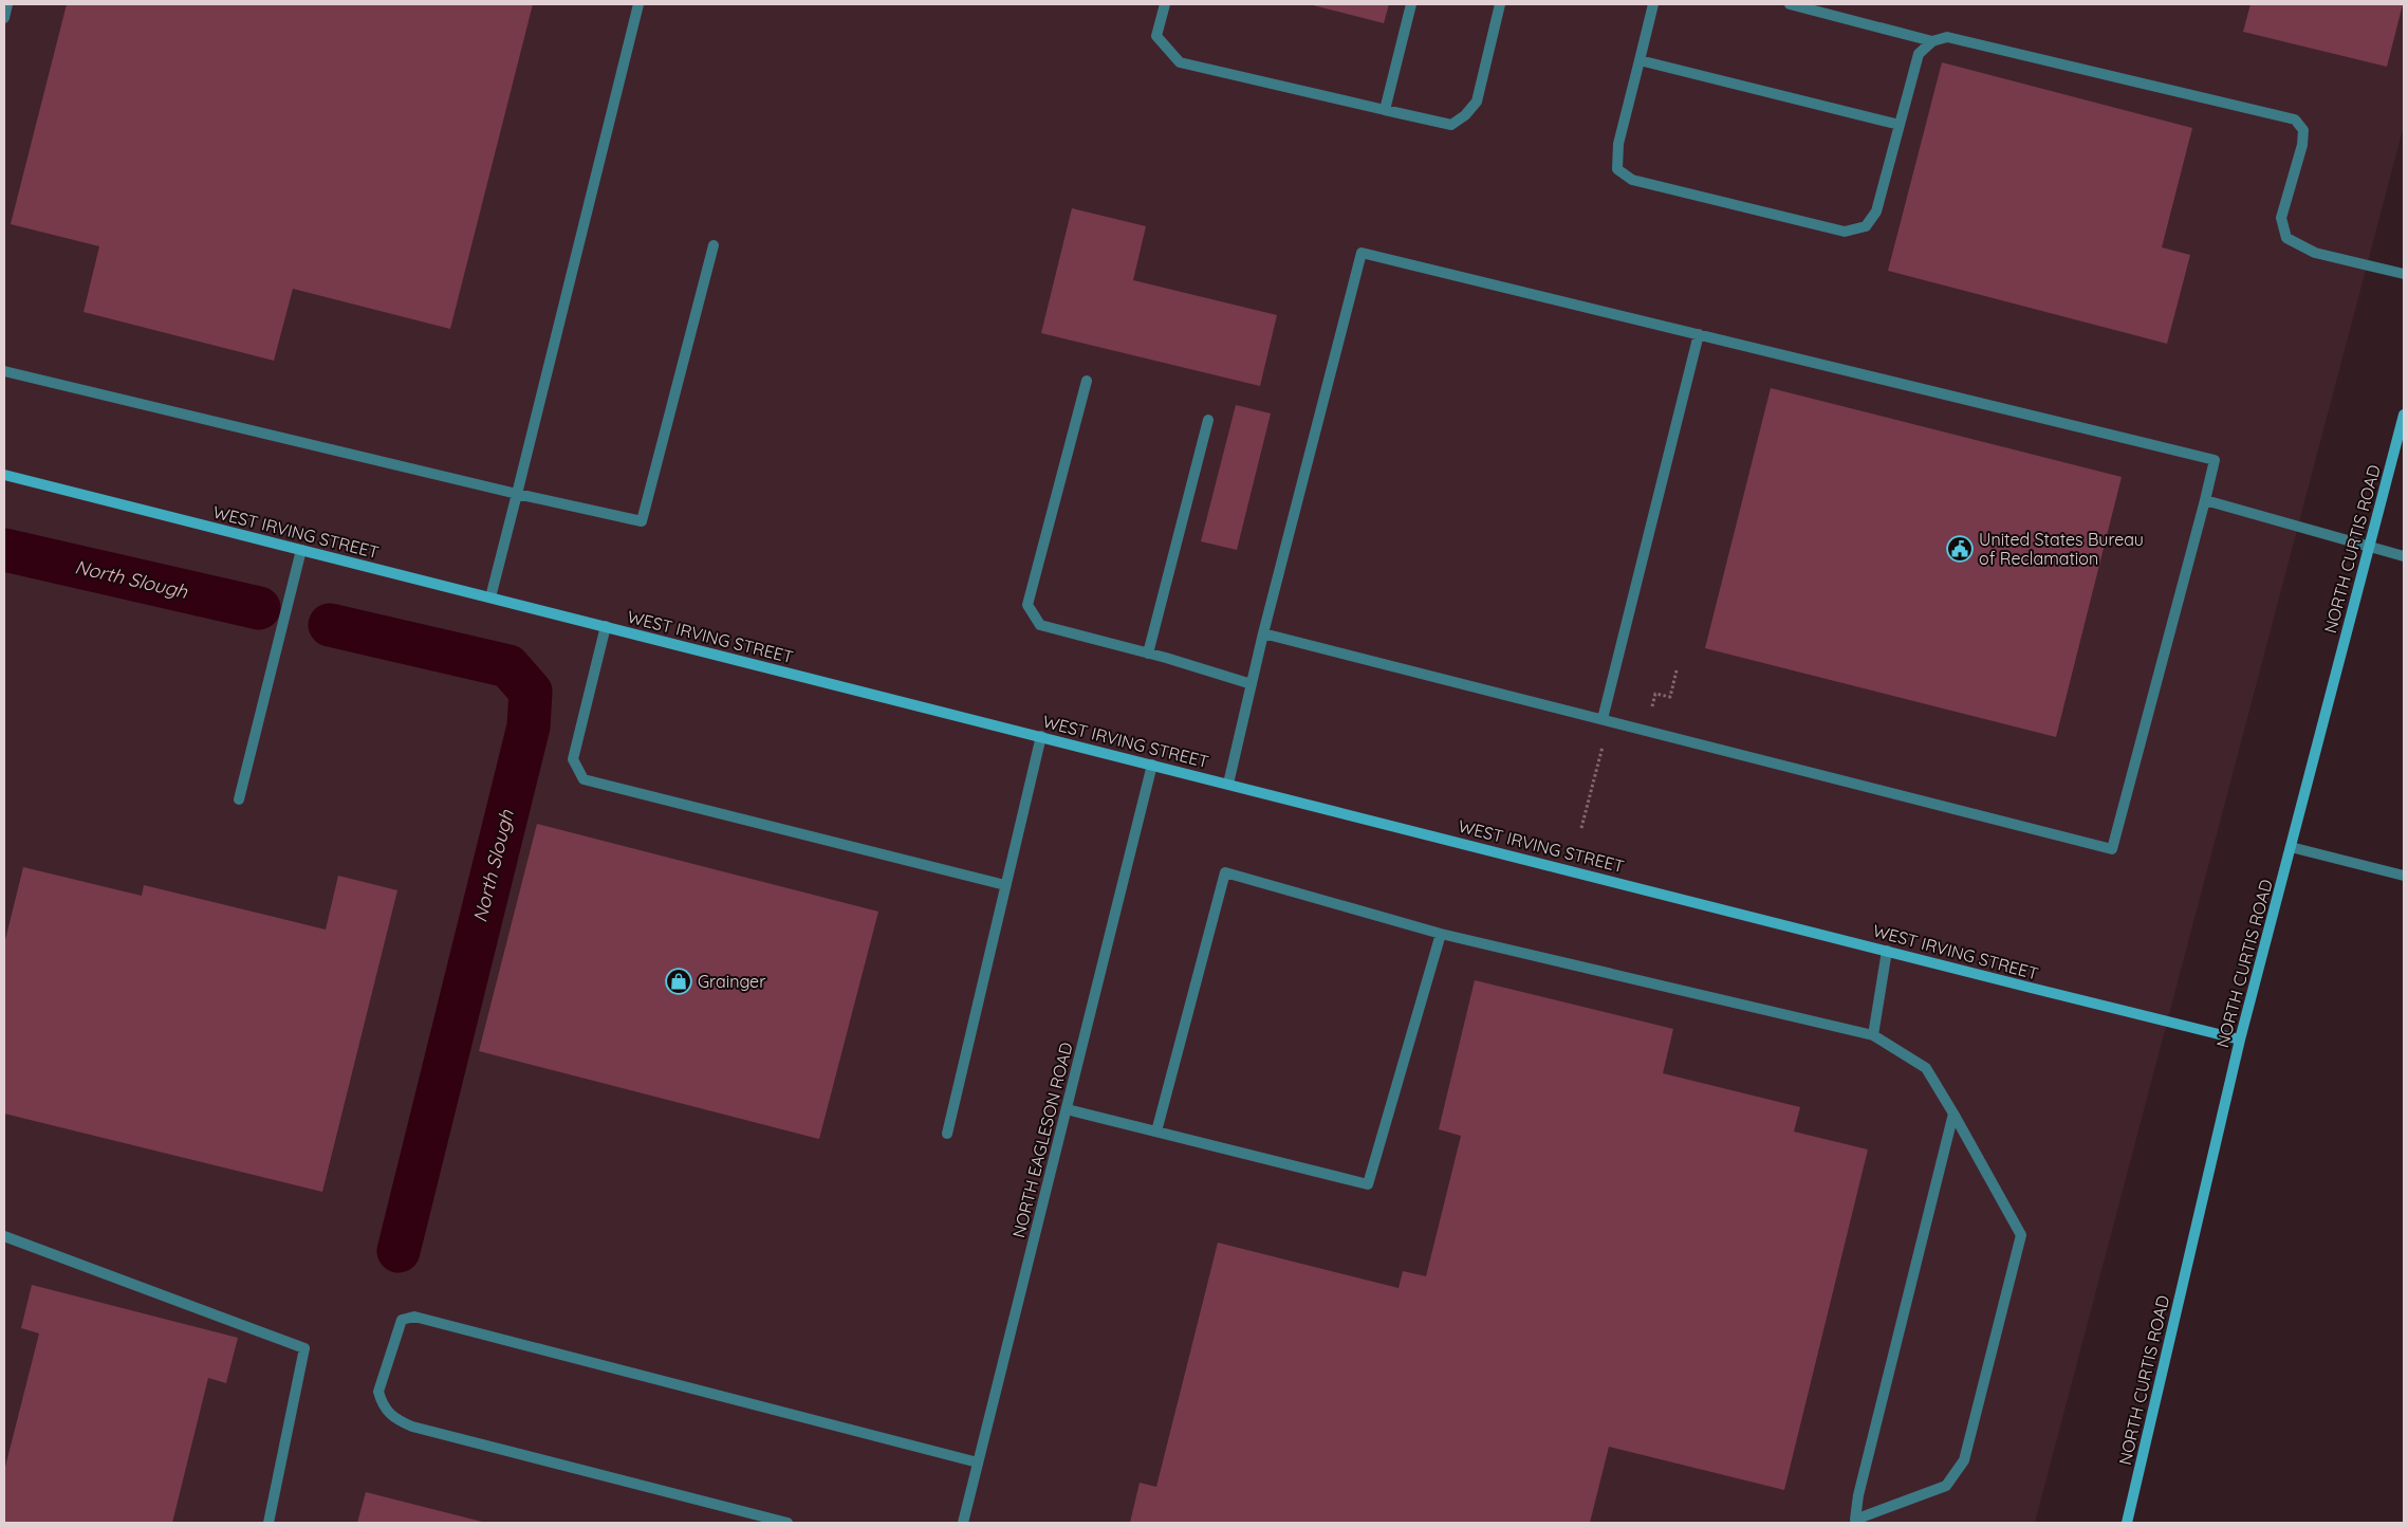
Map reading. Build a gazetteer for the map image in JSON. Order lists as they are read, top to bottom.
{
  "streets": {
    "street": ["WEST IRVING STREET", "NORTH CURTIS ROAD", "NORTH EAGLESON ROAD"]
  },
  "crossings": [
    ["WEST IRVING STREET", "NORTH CURTIS ROAD"],
    ["WEST IRVING STREET", "NORTH EAGLESON ROAD"]
  ],
  "water": ["North Slough"],
  "places": {
    "public building": ["United States Bureau of Reclamation"],
    "shop": ["Grainger"]
  }
}
